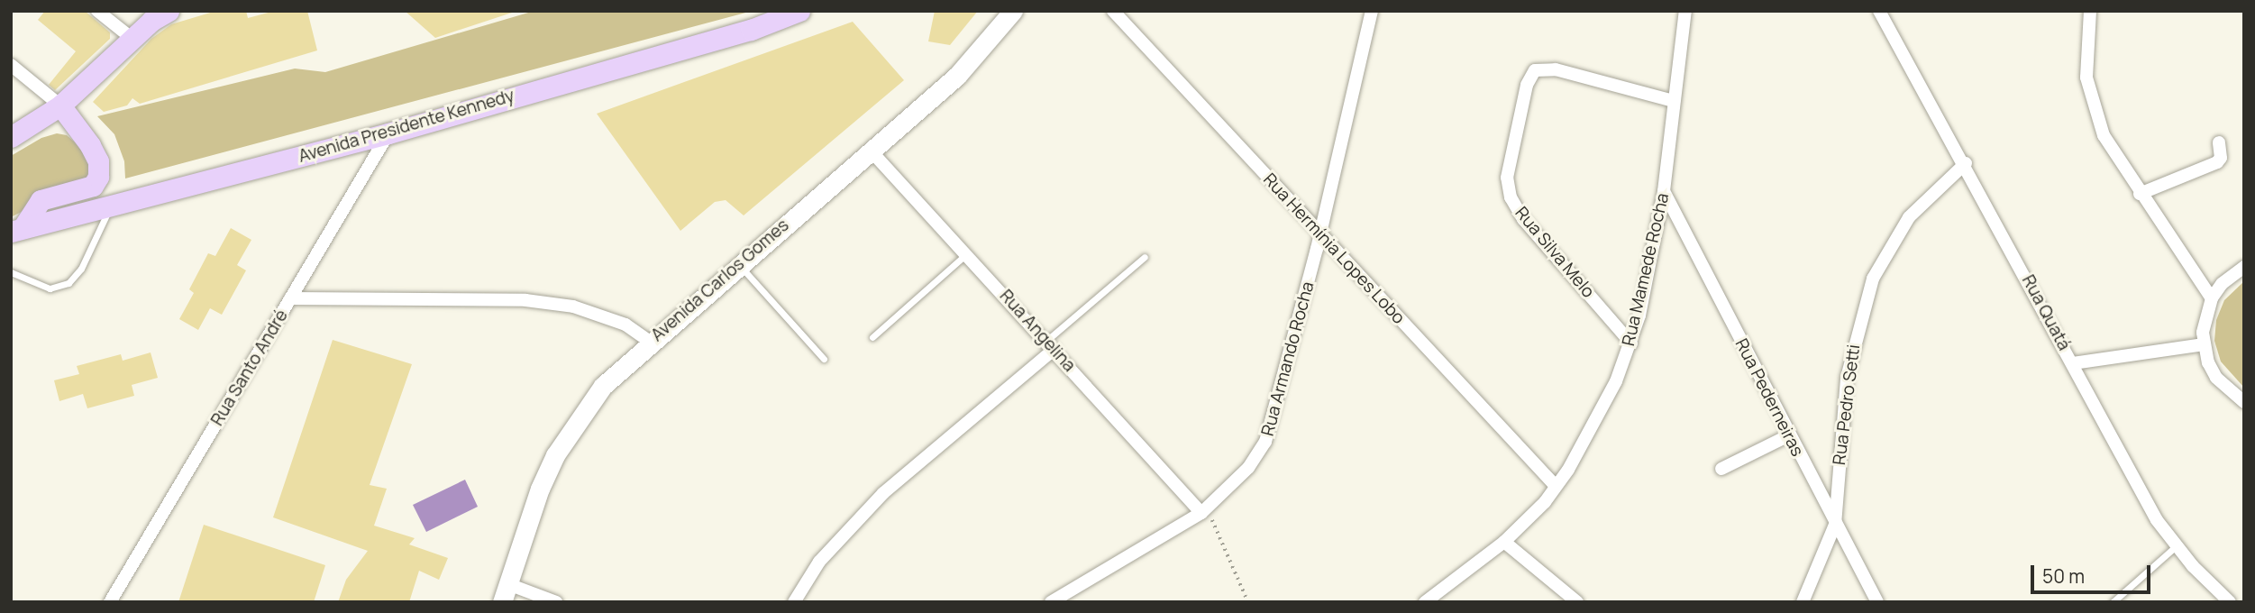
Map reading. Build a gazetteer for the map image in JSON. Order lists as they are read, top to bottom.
{
  "streets": {
    "main road": ["Avenida Presidente Kennedy", "Avenida Carlos Gomes"],
    "street": [
      "Rua Hermínia Lopes Lobo",
      "Rua Silva Melo",
      "Rua Mamede Rocha",
      "Rua Quatá",
      "Rua Angelina",
      "Rua Armando Rocha",
      "Rua Santo André",
      "Rua Pederneiras",
      "Rua Pedro Setti"
    ]
  },
  "crossings": [
    ["Avenida Presidente Kennedy", "Rua Santo André"],
    ["Rua Hermínia Lopes Lobo", "Rua Mamede Rocha"],
    ["Rua Hermínia Lopes Lobo", "Rua Armando Rocha"],
    ["Rua Silva Melo", "Rua Mamede Rocha"],
    ["Rua Mamede Rocha", "Rua Pederneiras"],
    ["Avenida Carlos Gomes", "Rua Angelina"],
    ["Rua Quatá", "Rua Pedro Setti"],
    ["Rua Angelina", "Rua Armando Rocha"],
    ["Rua Pederneiras", "Rua Pedro Setti"]
  ],
  "scale_bar": "50 m"
}
